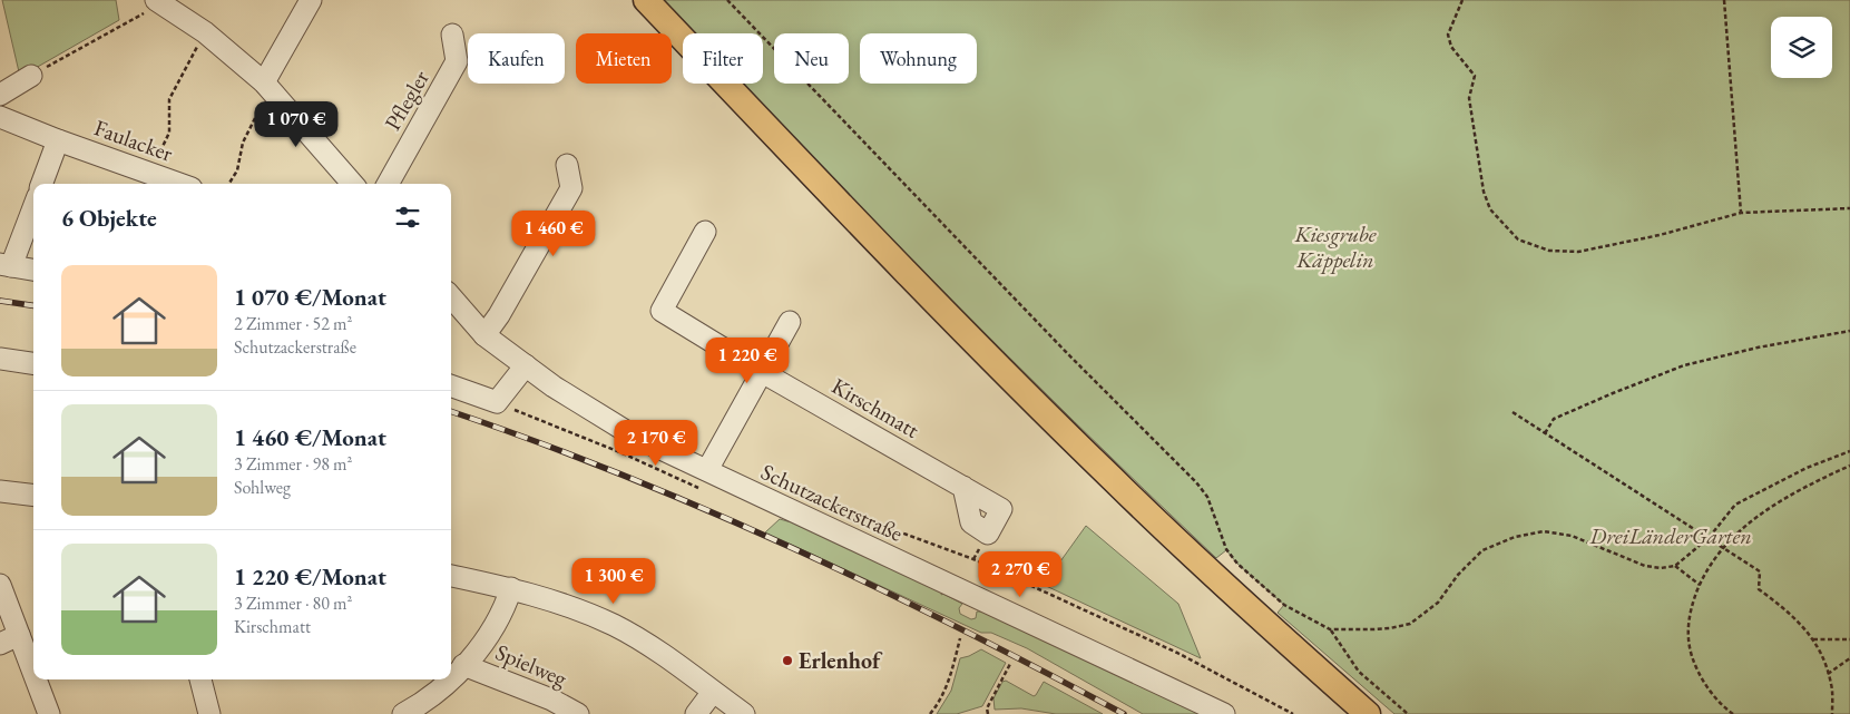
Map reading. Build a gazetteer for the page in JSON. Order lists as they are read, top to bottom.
{
  "streets": {
    "street": [
      "Pflegler",
      "Faulacker",
      "Kirschmatt",
      "Schutzackerstraße",
      "Spielweg"
    ]
  },
  "parks": ["Kiesgrube Käppelin", "DreiLänderGarten"],
  "places": ["Erlenhof"],
  "page": {
    "chip": [
      "Kaufen",
      "Mieten",
      "Filter",
      "Neu",
      "Wohnung"
    ],
    "price": [
      "1 070 €",
      "1 460 €",
      "1 220 €",
      "2 170 €",
      "2 270 €",
      "1 300 €"
    ],
    "heading": "6 Objekte",
    "list": [
      {
        "name": "1 070 €/Monat",
        "note": "2 Zimmer · 52 m² · Schutzackerstraße"
      },
      {
        "name": "1 460 €/Monat",
        "note": "3 Zimmer · 98 m² · Sohlweg"
      },
      {
        "name": "1 220 €/Monat",
        "note": "3 Zimmer · 80 m² · Kirschmatt"
      }
    ]
  }
}
